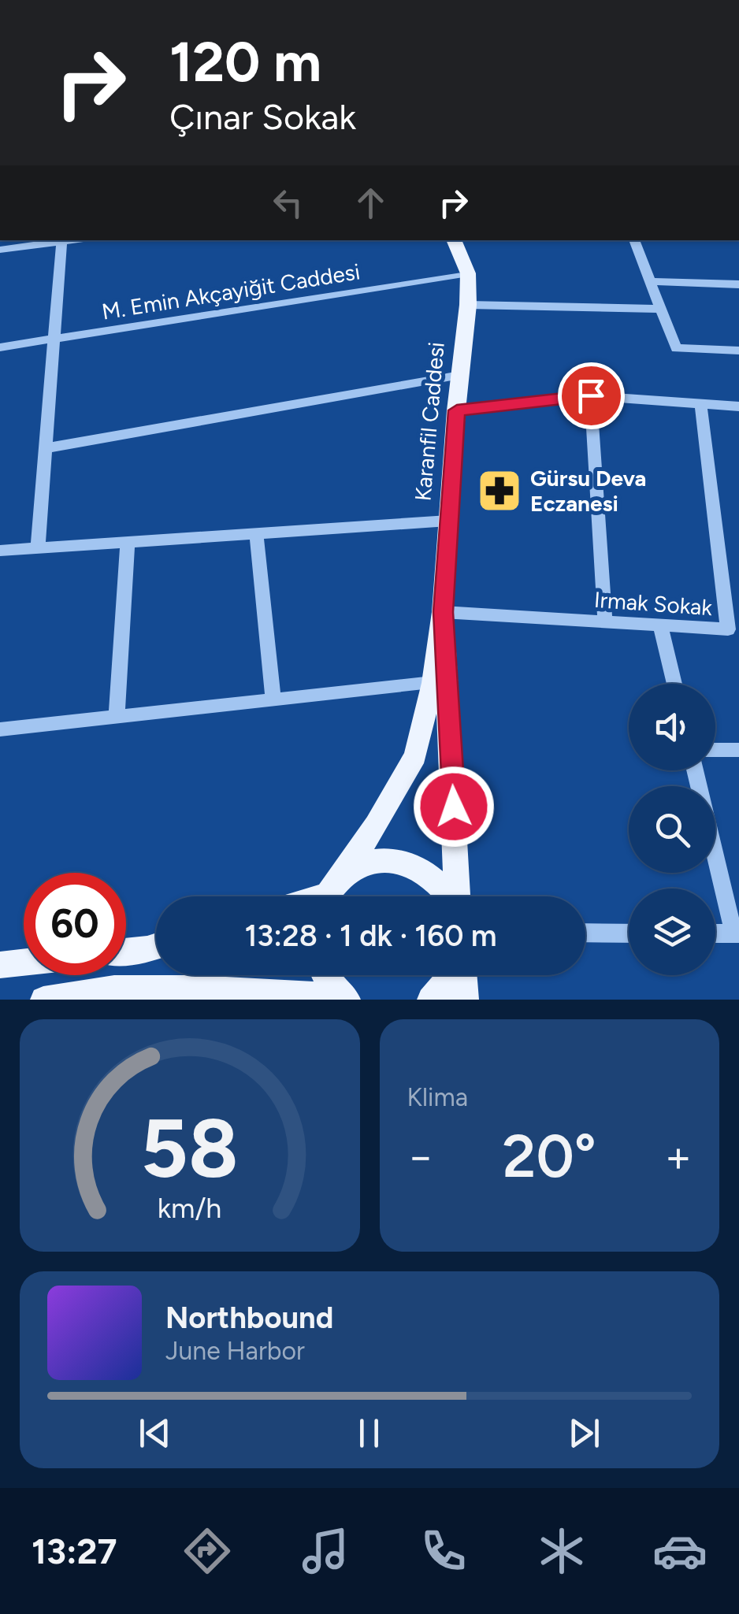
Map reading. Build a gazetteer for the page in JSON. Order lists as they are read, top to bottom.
{
  "streets": {
    "main road": ["Karanfil Caddesi"],
    "street": ["M. Emin Akçayiğit Caddesi", "Irmak Sokak"]
  },
  "crossings": [
    ["M. Emin Akçayiğit Caddesi", "Karanfil Caddesi"],
    ["Karanfil Caddesi", "Irmak Sokak"]
  ],
  "places": {
    "pharmacy": ["Gürsu Deva Eczanesi"]
  },
  "page": {
    "turn": ["120 m", "Çınar Sokak"],
    "limit": "60",
    "trip": "13:28 · 1 dk · 160 m",
    "tile": "Klima",
    "heat": ["−", "20°", "+"],
    "song": ["Northbound", "June Harbor"],
    "tabs": "13:27",
    "gauge": ["58", "km/h"]
  }
}
